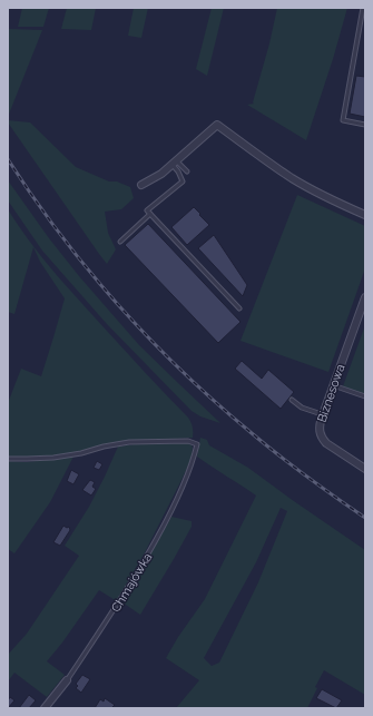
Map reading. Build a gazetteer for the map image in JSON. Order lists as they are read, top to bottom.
{
  "streets": {
    "street": ["Biznesowa", "Chmajówka"]
  }
}
